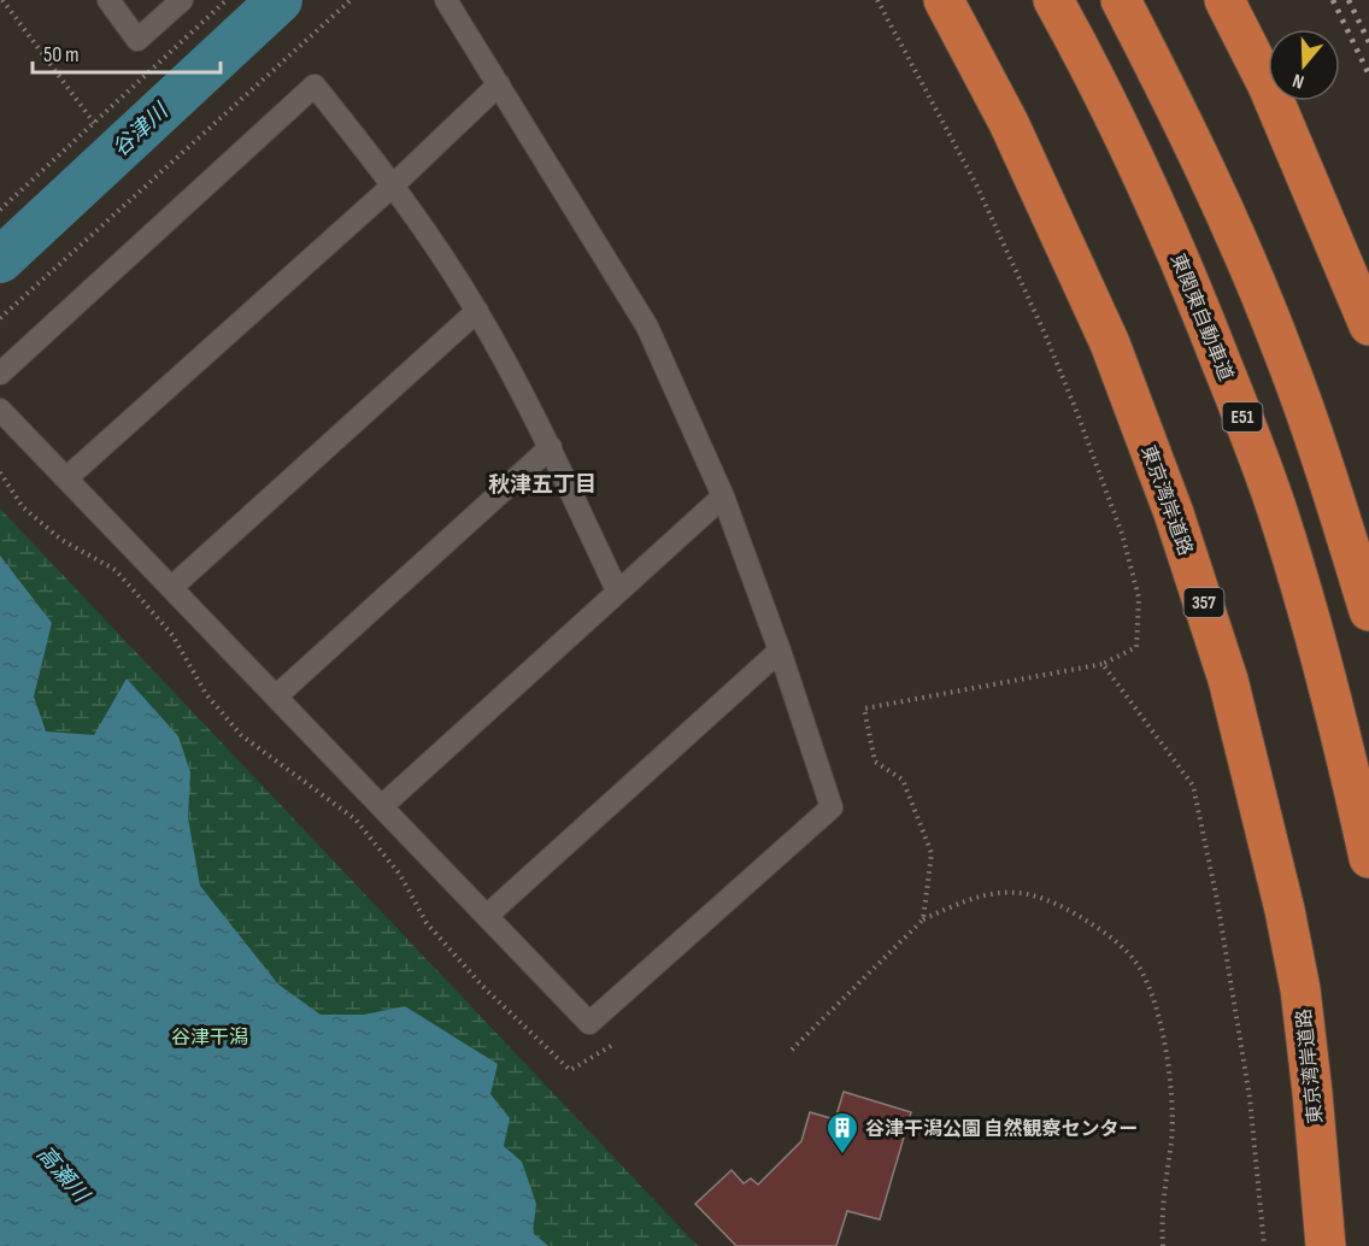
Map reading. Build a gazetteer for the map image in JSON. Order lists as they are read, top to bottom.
{
  "streets": {
    "highway": [
      "東関東自動車道",
      "E51",
      "東京湾岸道路",
      "357"
    ]
  },
  "districts": ["秋津五丁目"],
  "water": ["谷津川", "高瀬川"],
  "parks": ["谷津干潟"],
  "places": {
    "building": ["谷津干潟公園 自然観察センター"]
  },
  "scale_bar": "50 m",
  "north": "bottom"
}
